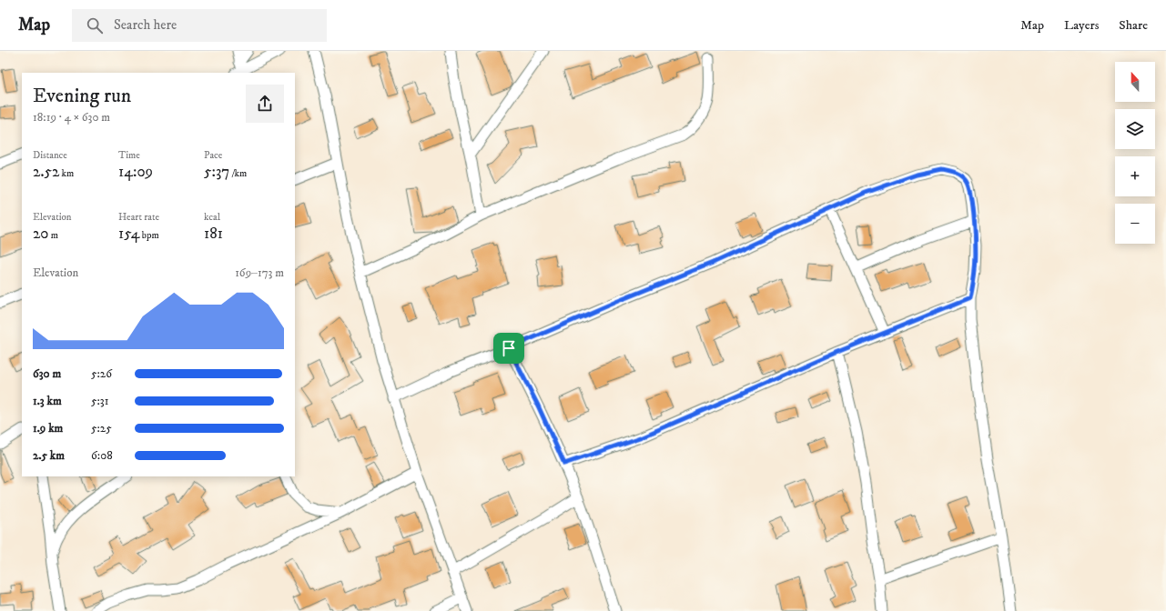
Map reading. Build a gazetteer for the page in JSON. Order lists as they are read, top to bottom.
{
  "north": "top",
  "page": {
    "header": "Map",
    "search": "Search here",
    "nav": ["Map", "Layers", "Share"],
    "map_buttons": ["+", "−"],
    "heading": ["Evening run", "18:19 · 4 × 630 m"],
    "stats": [
      ["Distance", "2.52 km"],
      ["Time", "14:09"],
      ["Pace", "5:37 /km"],
      ["Elevation", "20 m"],
      ["Heart rate", "154 bpm"],
      ["kcal", "181"]
    ],
    "chart": ["Elevation", "169–173 m"],
    "list": [
      {
        "name": "630 m",
        "note": "5:26"
      },
      {
        "name": "1.3 km",
        "note": "5:31"
      },
      {
        "name": "1.9 km",
        "note": "5:25"
      },
      {
        "name": "2.5 km",
        "note": "6:08"
      }
    ]
  }
}
